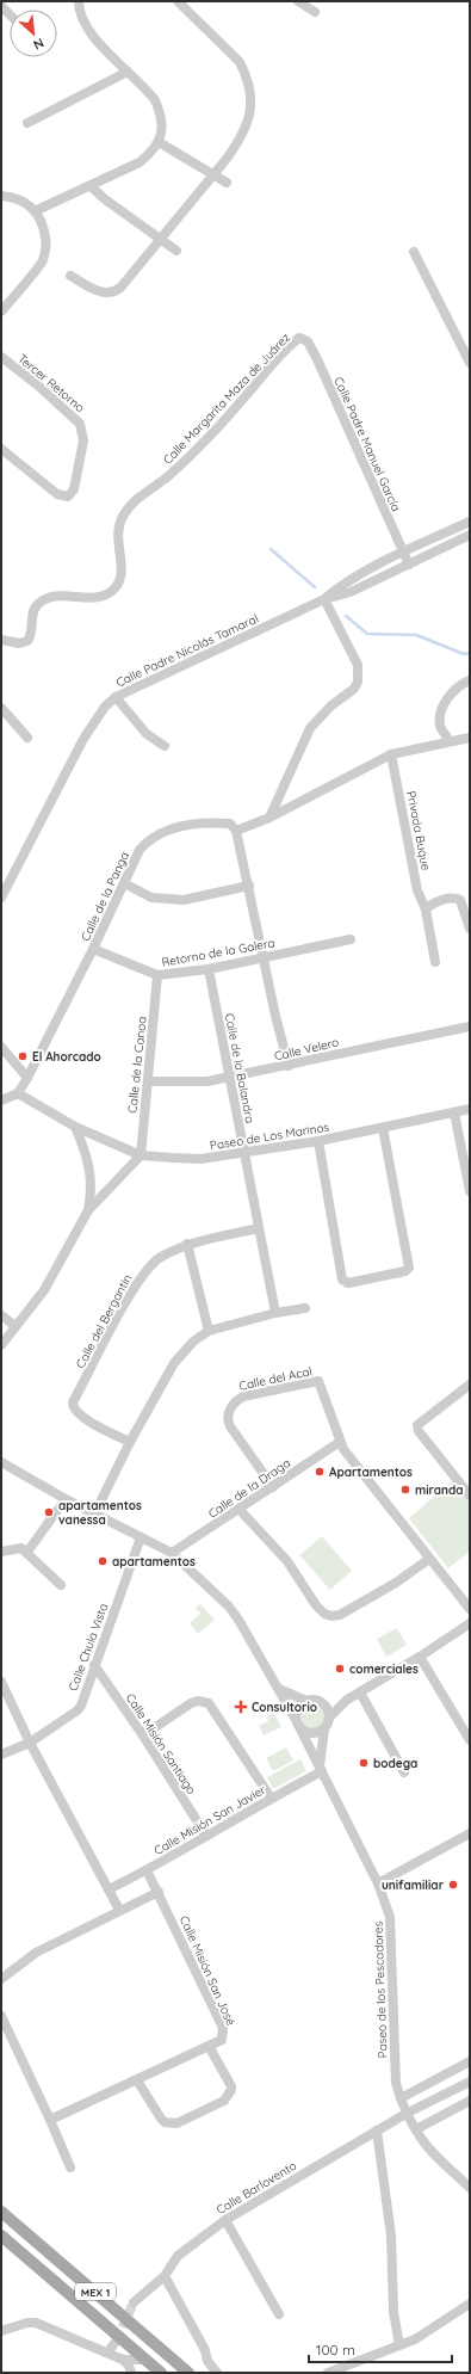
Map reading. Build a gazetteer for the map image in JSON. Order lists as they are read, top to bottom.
{
  "streets": {
    "main road": ["MEX 1"],
    "street": [
      "Tercer Retorno",
      "Calle Margarita Maza de Juárez",
      "Calle Padre Manuel García",
      "Calle Padre Nicolás Tamaral",
      "Privada Buque",
      "Calle de la Panga",
      "Retorno de la Galera",
      "Calle Velero",
      "Calle de la Canoa",
      "Calle de la Balandra",
      "Paseo de Los Marinos",
      "Calle del Bergantín",
      "Calle del Acal",
      "Calle de la Draga",
      "Calle Chula Vista",
      "Calle Misión Santiago",
      "Calle Misión San Javier",
      "Calle Misión San José",
      "Paseo de los Pescadores",
      "Calle Barlovento"
    ]
  },
  "crossings": [
    ["Calle Margarita Maza de Juárez", "Calle Padre Manuel García"],
    ["Calle Padre Manuel García", "Calle Padre Nicolás Tamaral"],
    ["Calle de la Panga", "Retorno de la Galera"],
    ["Calle de la Panga", "Paseo de Los Marinos"],
    ["Retorno de la Galera", "Calle de la Canoa"],
    ["Retorno de la Galera", "Calle de la Balandra"],
    ["Calle Velero", "Calle de la Canoa"],
    ["Calle Velero", "Calle de la Balandra"],
    ["Calle de la Canoa", "Paseo de Los Marinos"],
    ["Calle de la Balandra", "Paseo de Los Marinos"],
    ["Calle de la Balandra", "Calle del Bergantín"],
    ["Calle del Acal", "Calle de la Draga"],
    ["Calle Chula Vista", "Calle Misión Santiago"],
    ["Calle Misión Santiago", "Calle Misión San Javier"],
    ["Calle Misión San Javier", "Calle Misión San José"],
    ["Calle Misión San Javier", "Paseo de los Pescadores"],
    ["Paseo de los Pescadores", "Calle Barlovento"]
  ],
  "places": {
    "other": [
      "El Ahorcado",
      "Apartamentos",
      "miranda",
      "apartamentos vanessa",
      "apartamentos",
      "comerciales",
      "bodega",
      "unifamiliar"
    ],
    "health": ["Consultorio"]
  },
  "scale_bar": "100 m",
  "north": "bottom right"
}
